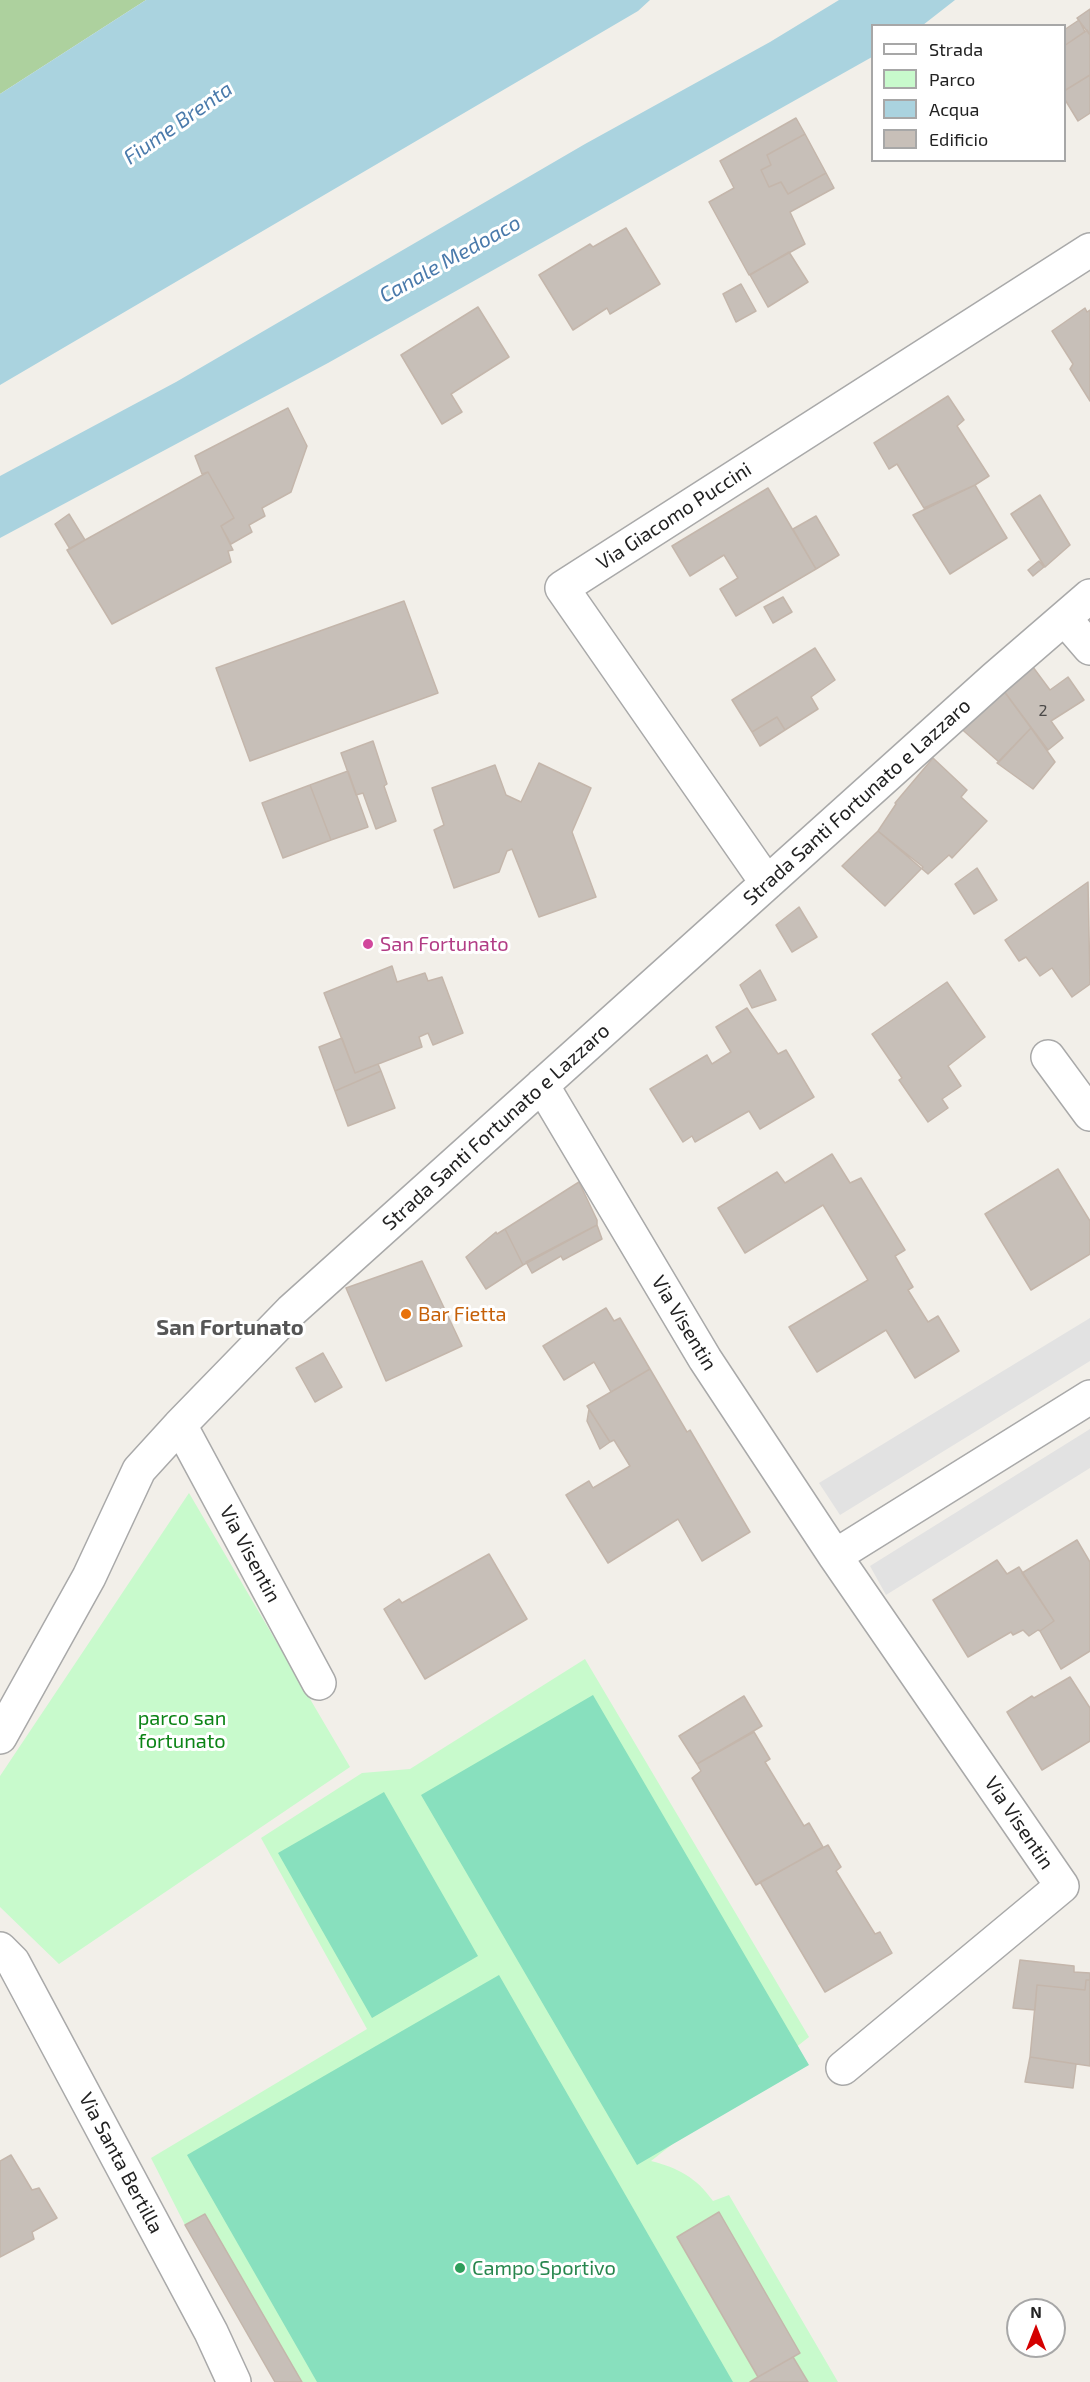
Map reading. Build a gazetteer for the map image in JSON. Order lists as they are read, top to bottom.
{
  "streets": {
    "street": [
      "Via Giacomo Puccini",
      "Strada Santi Fortunato e Lazzaro",
      "Via Visentin",
      "Via Santa Bertilla"
    ]
  },
  "crossings": [
    ["Via Giacomo Puccini", "Strada Santi Fortunato e Lazzaro"],
    ["Strada Santi Fortunato e Lazzaro", "Via Visentin"]
  ],
  "districts": ["San Fortunato"],
  "water": ["Fiume Brenta", "Canale Medoaco"],
  "parks": ["parco san fortunato"],
  "places": ["San Fortunato", "Bar Fietta", "Campo Sportivo"],
  "house_numbers": ["2"],
  "legend": [
    "Strada",
    "Parco",
    "Acqua",
    "Edificio"
  ],
  "north": "top"
}
